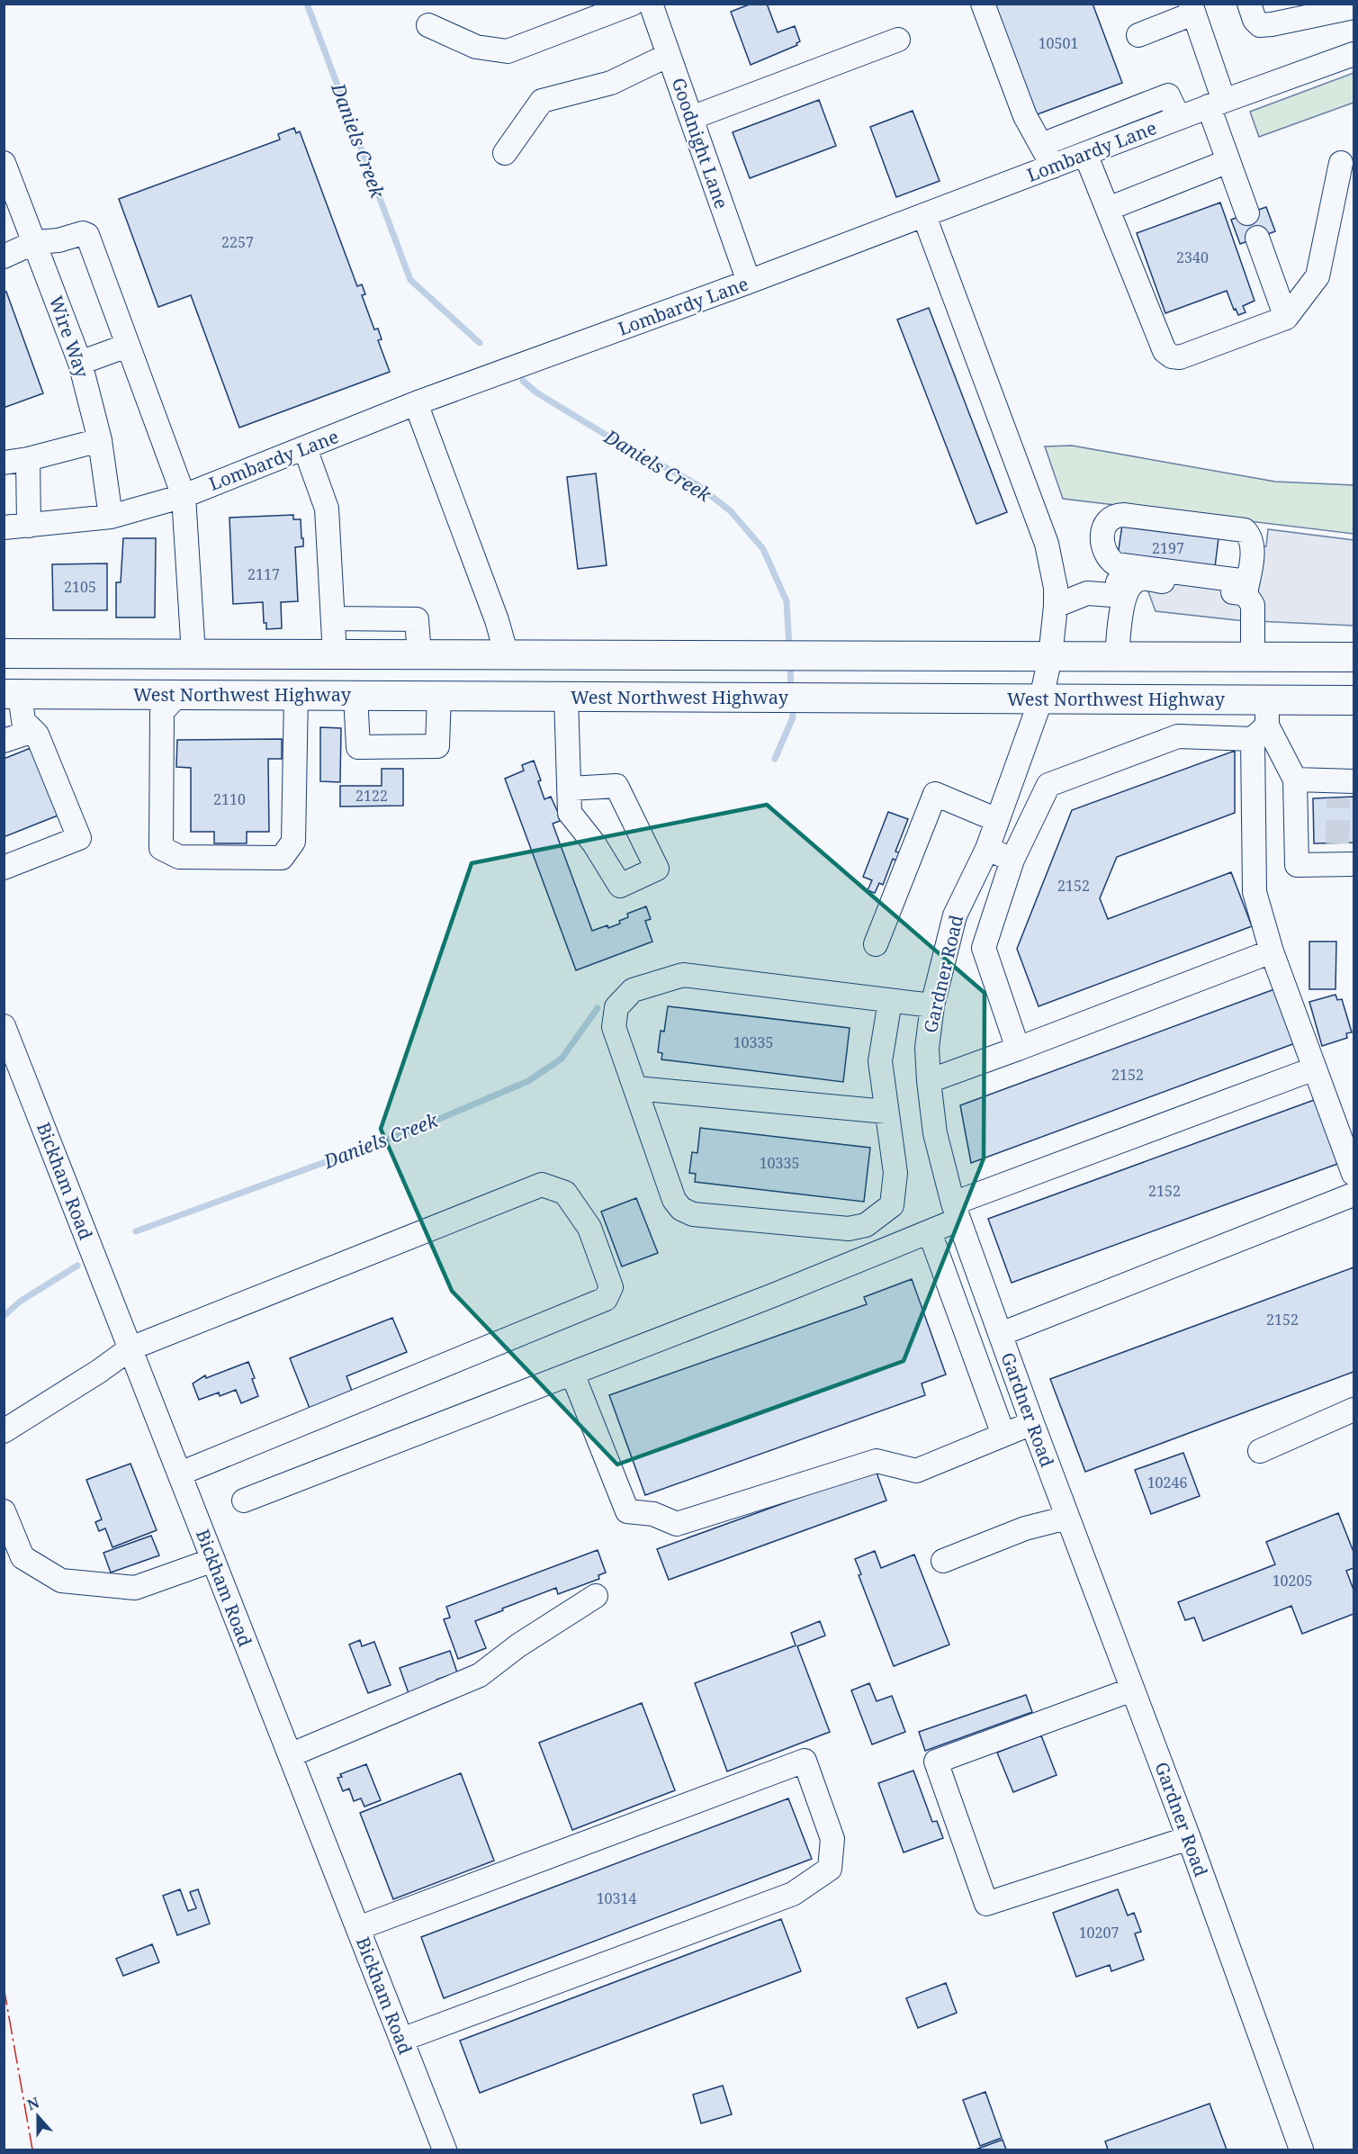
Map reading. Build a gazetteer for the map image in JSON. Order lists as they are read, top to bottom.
{
  "streets": {
    "main road": ["West Northwest Highway"],
    "street": [
      "Goodnight Lane",
      "Lombardy Lane",
      "Wire Way",
      "Gardner Road",
      "Bickham Road"
    ]
  },
  "crossings": [
    ["Goodnight Lane", "Lombardy Lane"],
    ["Lombardy Lane", "Wire Way"],
    ["Lombardy Lane", "Gardner Road"],
    ["West Northwest Highway", "Gardner Road"]
  ],
  "water": ["Daniels Creek"],
  "house_numbers": [
    "10501",
    "2257",
    "2340",
    "2197",
    "2117",
    "2105",
    "2122",
    "2110",
    "2152",
    "10335",
    "2152",
    "10335",
    "2152",
    "2152",
    "10246",
    "10205",
    "10314",
    "10207"
  ],
  "north": "top"
}
